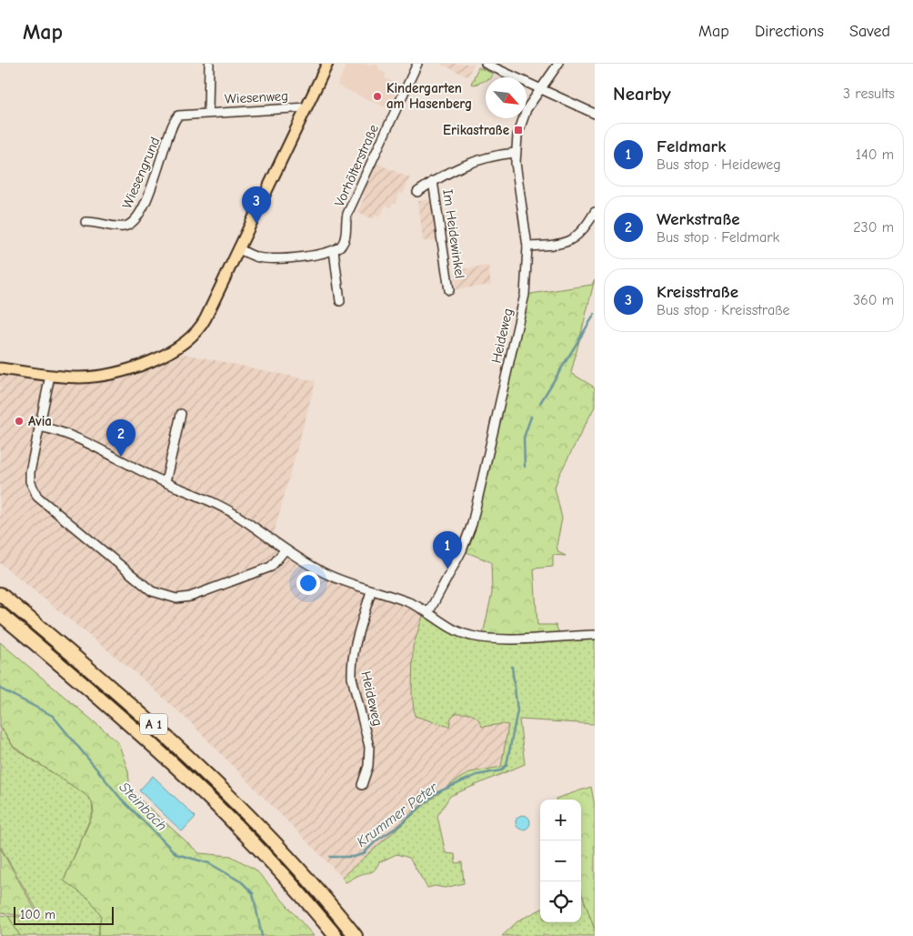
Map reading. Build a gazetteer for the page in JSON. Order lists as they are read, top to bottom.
{
  "streets": {
    "highway": ["A 1"],
    "street": [
      "Wiesenweg",
      "Vorhölterstraße",
      "Wiesengrund",
      "Im Heidewinkel",
      "Heideweg"
    ]
  },
  "crossings": [
    ["Wiesenweg", "Wiesengrund"]
  ],
  "water": ["Steinbach", "Krummer Peter"],
  "places": {
    "other": ["Kindergarten am Hasenberg", "Avia"],
    "transit": ["Erikastraße"]
  },
  "scale_bar": "100 m",
  "north": "bottom right",
  "page": {
    "header": "Map",
    "nav": ["Map", "Directions", "Saved"],
    "heading": ["Nearby", "3 results"],
    "list": [
      {
        "mark": "1",
        "name": "Feldmark",
        "note": "Bus stop · Heideweg",
        "value": "140 m"
      },
      {
        "mark": "2",
        "name": "Werkstraße",
        "note": "Bus stop · Feldmark",
        "value": "230 m"
      },
      {
        "mark": "3",
        "name": "Kreisstraße",
        "note": "Bus stop · Kreisstraße",
        "value": "360 m"
      }
    ],
    "pins": ["3", "2", "1"],
    "map_buttons": ["+", "−"],
    "scale": "100 m"
  }
}
